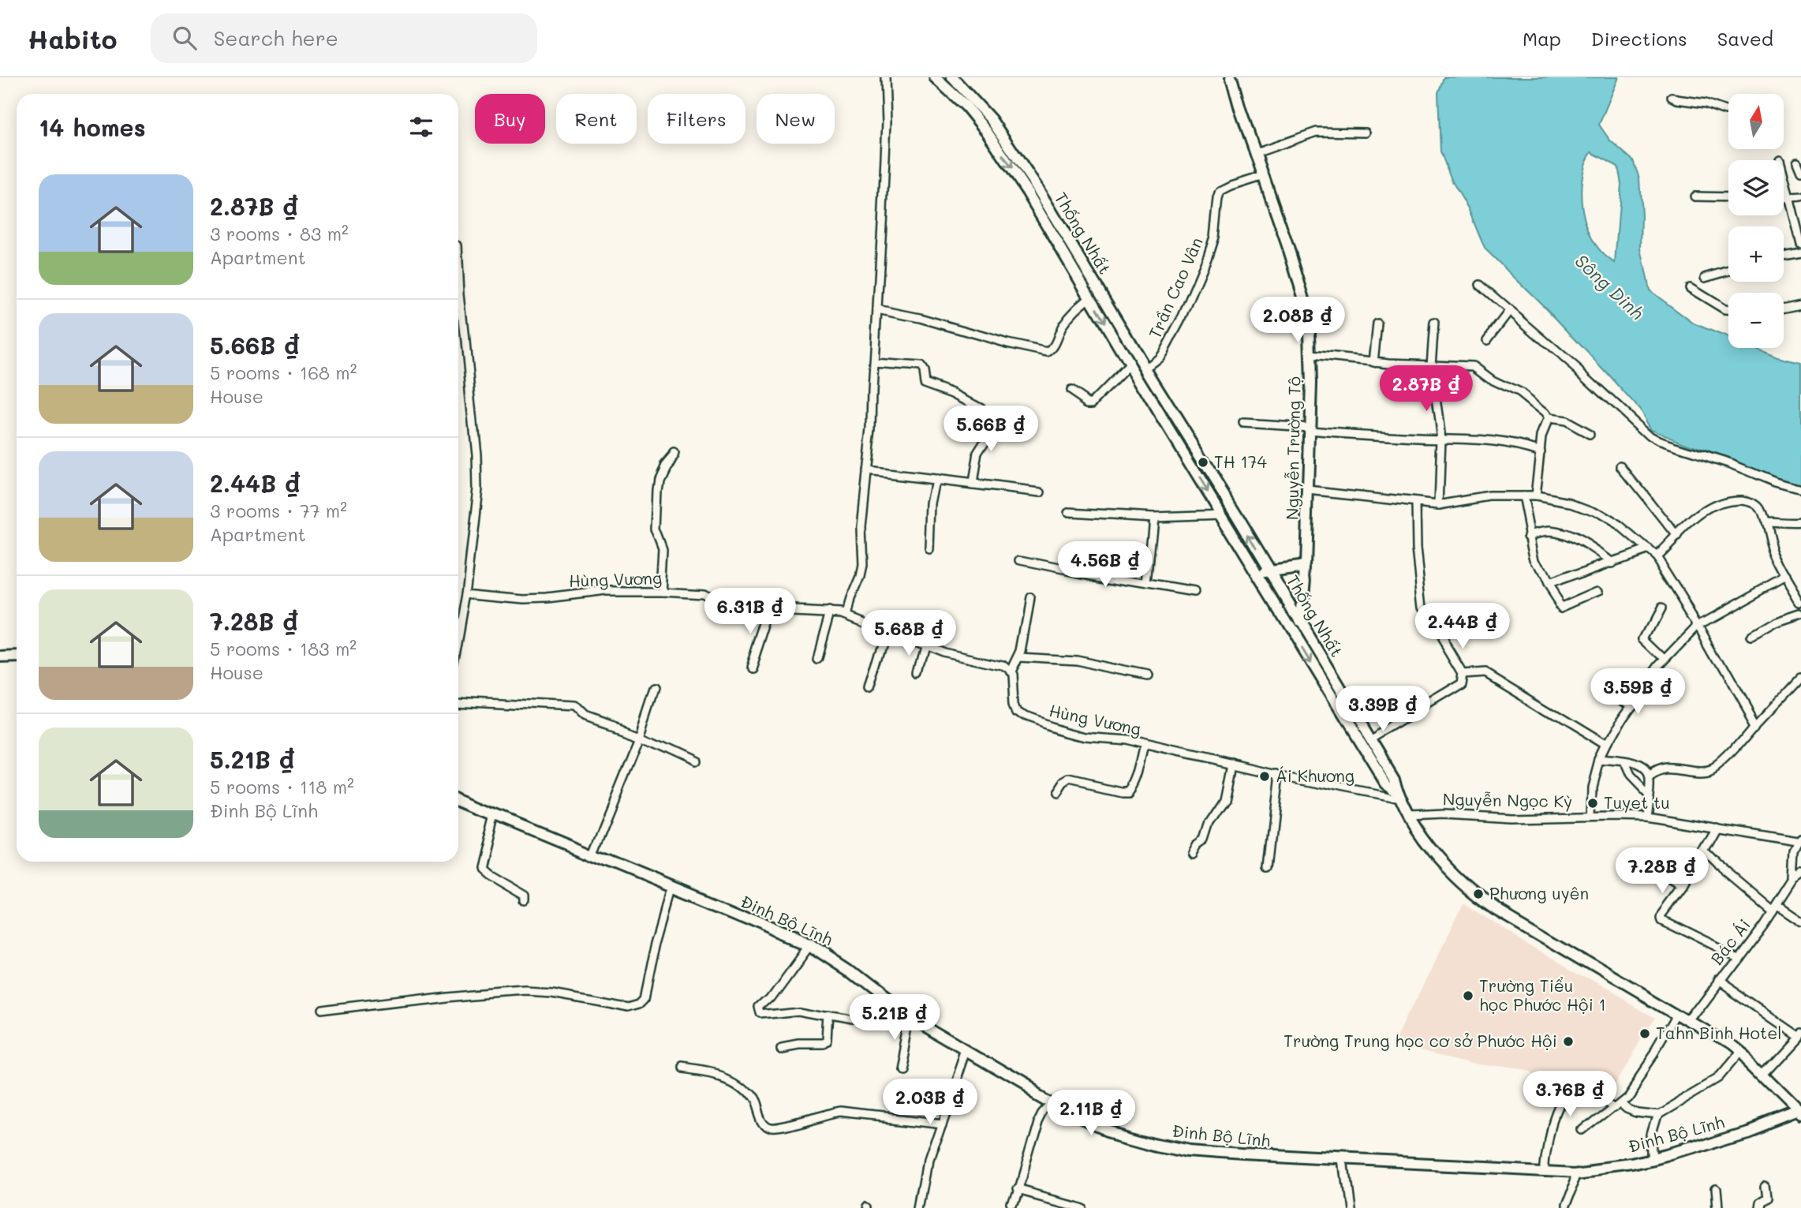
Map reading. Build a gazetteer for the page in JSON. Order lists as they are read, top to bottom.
{
  "streets": {
    "main road": ["Thống Nhất", "Nguyễn Trường Tộ", "Đinh Bộ Lĩnh"],
    "street": [
      "Trần Cao Vân",
      "Hùng Vương",
      "Nguyễn Ngọc Kỳ",
      "Bác Ái"
    ]
  },
  "crossings": [
    ["Thống Nhất", "Trần Cao Vân"],
    ["Thống Nhất", "Nguyễn Trường Tộ"],
    ["Thống Nhất", "Hùng Vương"],
    ["Trần Cao Vân", "Nguyễn Trường Tộ"],
    ["Nguyễn Ngọc Kỳ", "Bác Ái"]
  ],
  "water": ["Sông Dinh"],
  "places": [
    "TH 174",
    "Ái Khương",
    "Tuyet tu",
    "Phương uyên",
    "Trường Tiểu học Phước Hội 1",
    "Tahn Binh Hotel",
    "Trường Trung học cơ sở Phước Hội"
  ],
  "north": "top",
  "page": {
    "header": "Habito",
    "search": "Search here",
    "nav": ["Map", "Directions", "Saved"],
    "map_buttons": ["+", "−"],
    "chip": [
      "Buy",
      "Rent",
      "Filters",
      "New"
    ],
    "heading": "14 homes",
    "list": [
      {
        "name": "2.87B ₫",
        "note": "3 rooms · 83 m² · Apartment"
      },
      {
        "name": "5.66B ₫",
        "note": "5 rooms · 168 m² · House"
      },
      {
        "name": "2.44B ₫",
        "note": "3 rooms · 77 m² · Apartment"
      },
      {
        "name": "7.28B ₫",
        "note": "5 rooms · 183 m² · House"
      },
      {
        "name": "5.21B ₫",
        "note": "5 rooms · 118 m² · Đinh Bộ Lĩnh"
      }
    ],
    "price": [
      "2.08B ₫",
      "2.87B ₫",
      "5.66B ₫",
      "4.56B ₫",
      "6.31B ₫",
      "2.44B ₫",
      "5.68B ₫",
      "3.59B ₫",
      "3.39B ₫",
      "7.28B ₫",
      "5.21B ₫",
      "3.76B ₫",
      "2.03B ₫",
      "2.11B ₫"
    ]
  }
}
